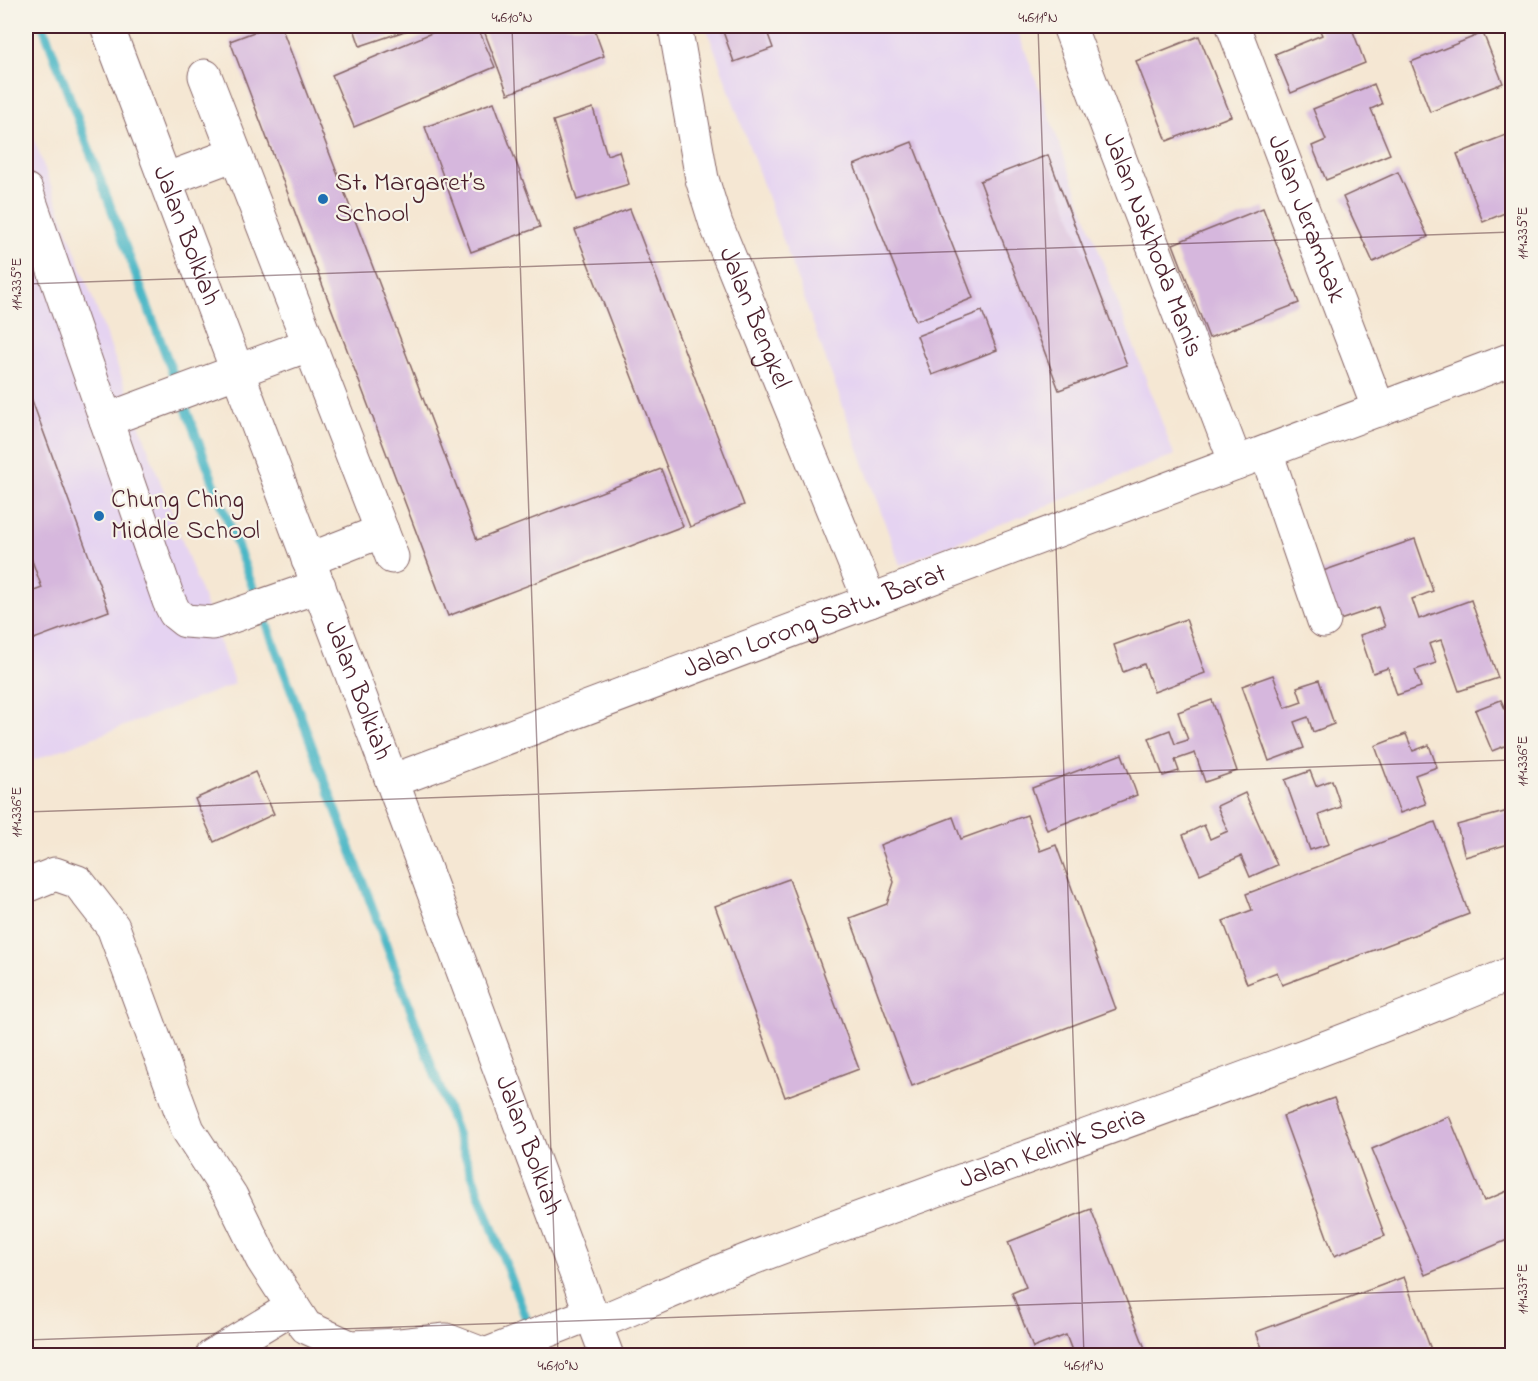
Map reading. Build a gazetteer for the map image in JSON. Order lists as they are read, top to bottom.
{
  "streets": {
    "street": [
      "Jalan Jerambak",
      "Jalan Bolkiah",
      "Jalan Nakhoda Manis",
      "Jalan Bengkel",
      "Jalan Lorong Satu. Barat",
      "Jalan Kelinik Seria"
    ]
  },
  "crossings": [
    ["Jalan Jerambak", "Jalan Lorong Satu. Barat"],
    ["Jalan Bolkiah", "Jalan Lorong Satu. Barat"],
    ["Jalan Bolkiah", "Jalan Kelinik Seria"],
    ["Jalan Nakhoda Manis", "Jalan Lorong Satu. Barat"],
    ["Jalan Bengkel", "Jalan Lorong Satu. Barat"]
  ],
  "places": ["St. Margaret’s School", "Chung Ching Middle School"],
  "coordinates": [
    "4.610°N",
    "4.611°N",
    "114.335°E",
    "114.336°E",
    "114.337°E"
  ]
}
